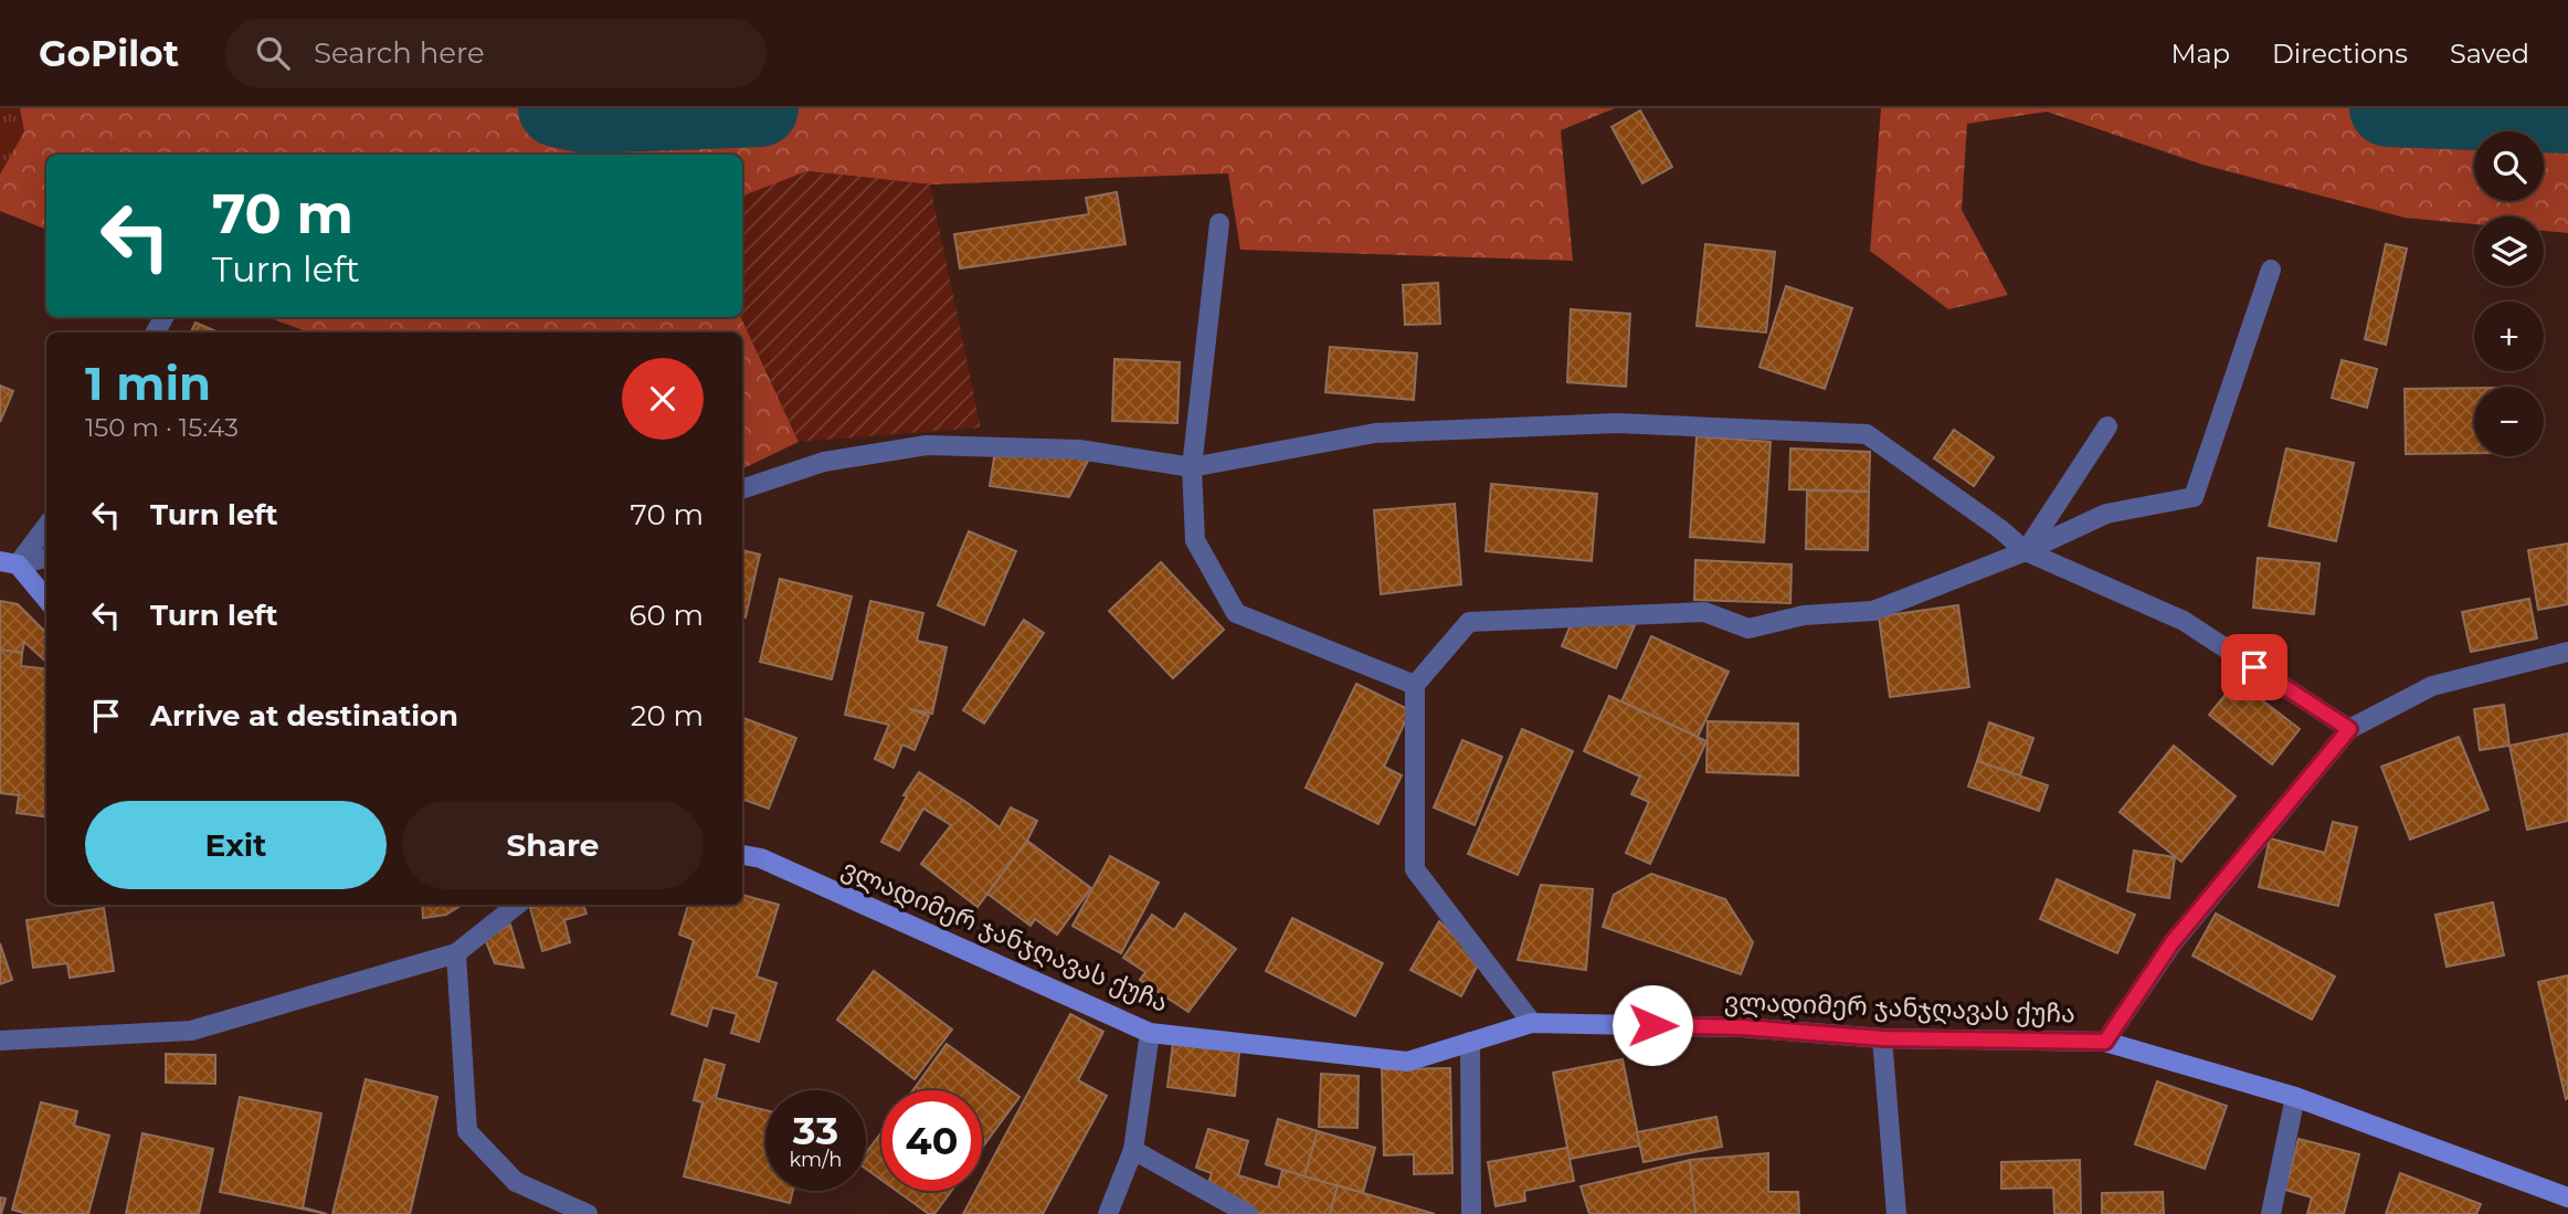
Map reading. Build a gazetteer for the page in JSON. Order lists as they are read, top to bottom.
{
  "streets": {
    "street": ["ვლადიმერ ჯანჯღავას ქუჩა"]
  },
  "page": {
    "header": "GoPilot",
    "search": "Search here",
    "nav": ["Map", "Directions", "Saved"],
    "map_buttons": ["+", "−"],
    "turn": ["70 m", "Turn left"],
    "heading": ["1 min", "150 m · 15:43"],
    "list": [
      {
        "name": "Turn left",
        "value": "70 m"
      },
      {
        "name": "Turn left",
        "value": "60 m"
      },
      {
        "name": "Arrive at destination",
        "value": "20 m"
      }
    ],
    "buttons": ["Exit", "Share"],
    "speed": "33 km/h",
    "limit": "40"
  }
}
